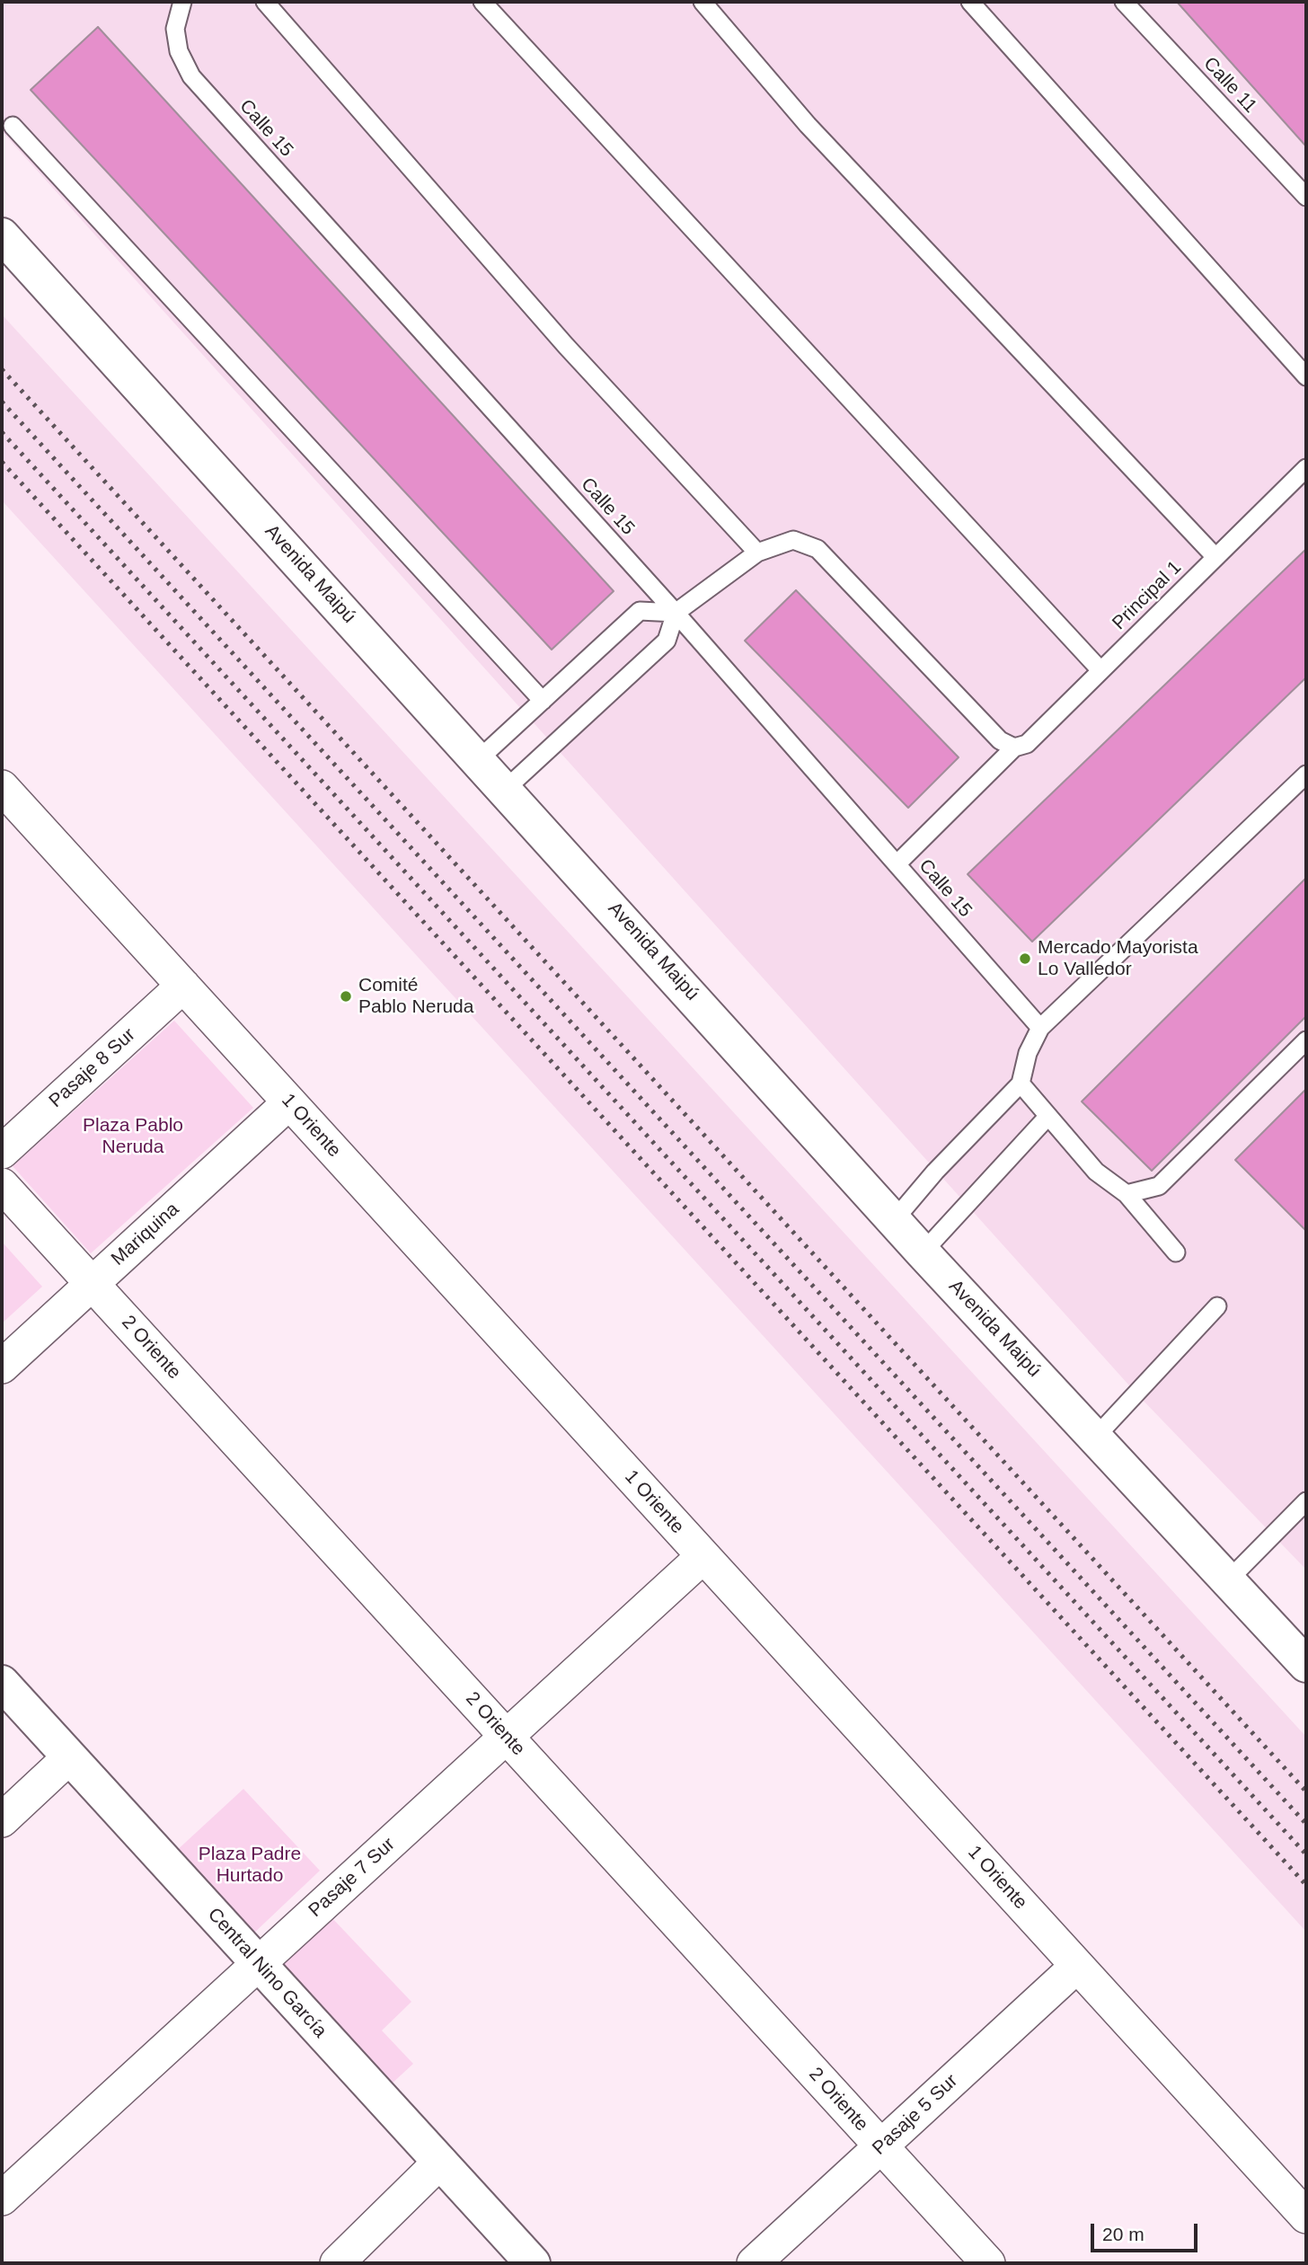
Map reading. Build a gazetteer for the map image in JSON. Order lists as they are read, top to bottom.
{
  "streets": {
    "main road": ["Avenida Maipú", "Central Nino García"],
    "street": [
      "Pasaje 8 Sur",
      "1 Oriente",
      "Mariquina",
      "2 Oriente",
      "Pasaje 7 Sur",
      "Pasaje 5 Sur"
    ],
    "lane": ["Calle 11", "Calle 15", "Principal 1"]
  },
  "crossings": [
    ["Calle 15", "Principal 1"],
    ["Pasaje 8 Sur", "1 Oriente"],
    ["1 Oriente", "Mariquina"],
    ["1 Oriente", "Pasaje 7 Sur"],
    ["1 Oriente", "Pasaje 5 Sur"],
    ["Mariquina", "2 Oriente"],
    ["2 Oriente", "Pasaje 7 Sur"],
    ["2 Oriente", "Pasaje 5 Sur"],
    ["Pasaje 7 Sur", "Central Nino García"]
  ],
  "parks": ["Plaza Pablo Neruda", "Plaza Padre Hurtado"],
  "places": ["Mercado Mayorista Lo Valledor", "Comité Pablo Neruda"],
  "scale_bar": "20 m"
}
